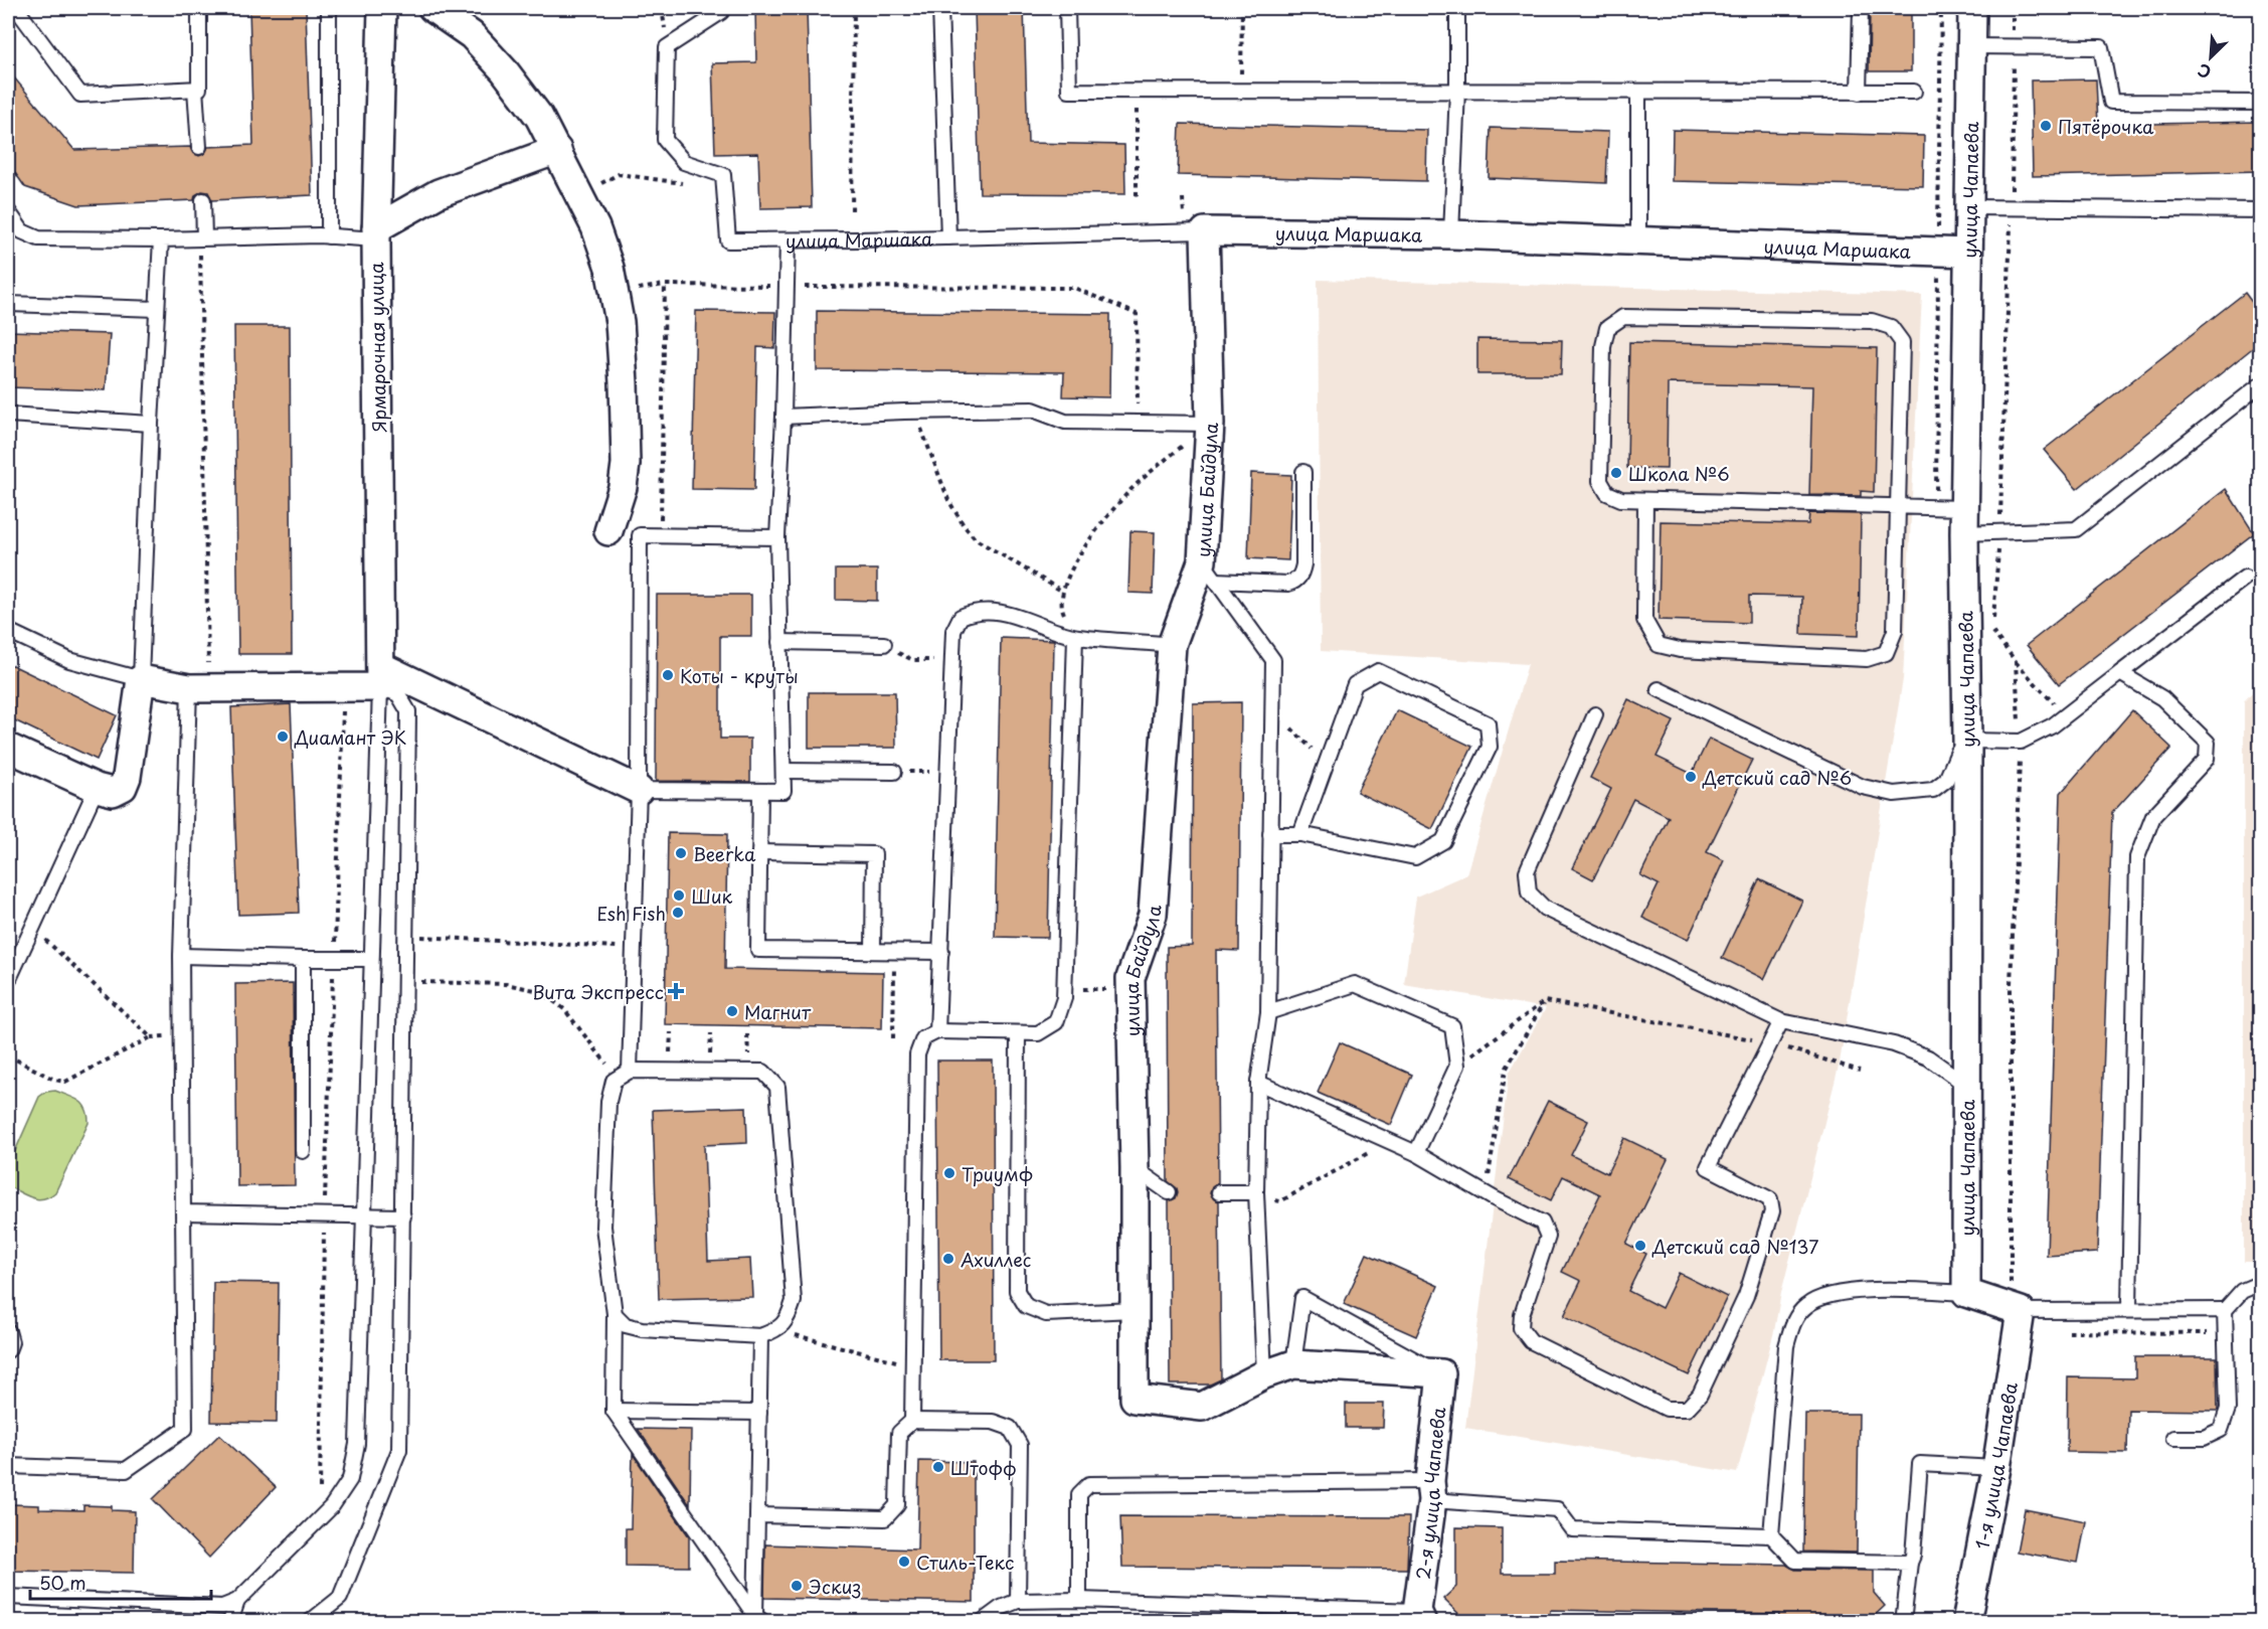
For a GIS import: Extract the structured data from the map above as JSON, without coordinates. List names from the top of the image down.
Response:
{
  "streets": {
    "street": [
      "улица Чапаева",
      "улица Маршака",
      "Ярмарочная улица",
      "улица Байдула",
      "1-я улица Чапаева",
      "2-я улица Чапаева"
    ]
  },
  "crossings": [
    ["улица Чапаева", "улица Маршака"],
    ["улица Маршака", "улица Байдула"],
    ["улица Байдула", "2-я улица Чапаева"]
  ],
  "places": {
    "other": [
      "Пятёрочка",
      "Школа №6",
      "Коты - круты",
      "Диамант ЭК",
      "Детский сад №6",
      "Beerka",
      "Шик",
      "Esh Fish",
      "Магнит",
      "Триумф",
      "Детский сад №137",
      "Ахиллес",
      "Штофф",
      "Стиль-Текс",
      "Эскиз"
    ],
    "health": ["Вита Экспресс"]
  },
  "scale_bar": "50 m",
  "north": "bottom left"
}
